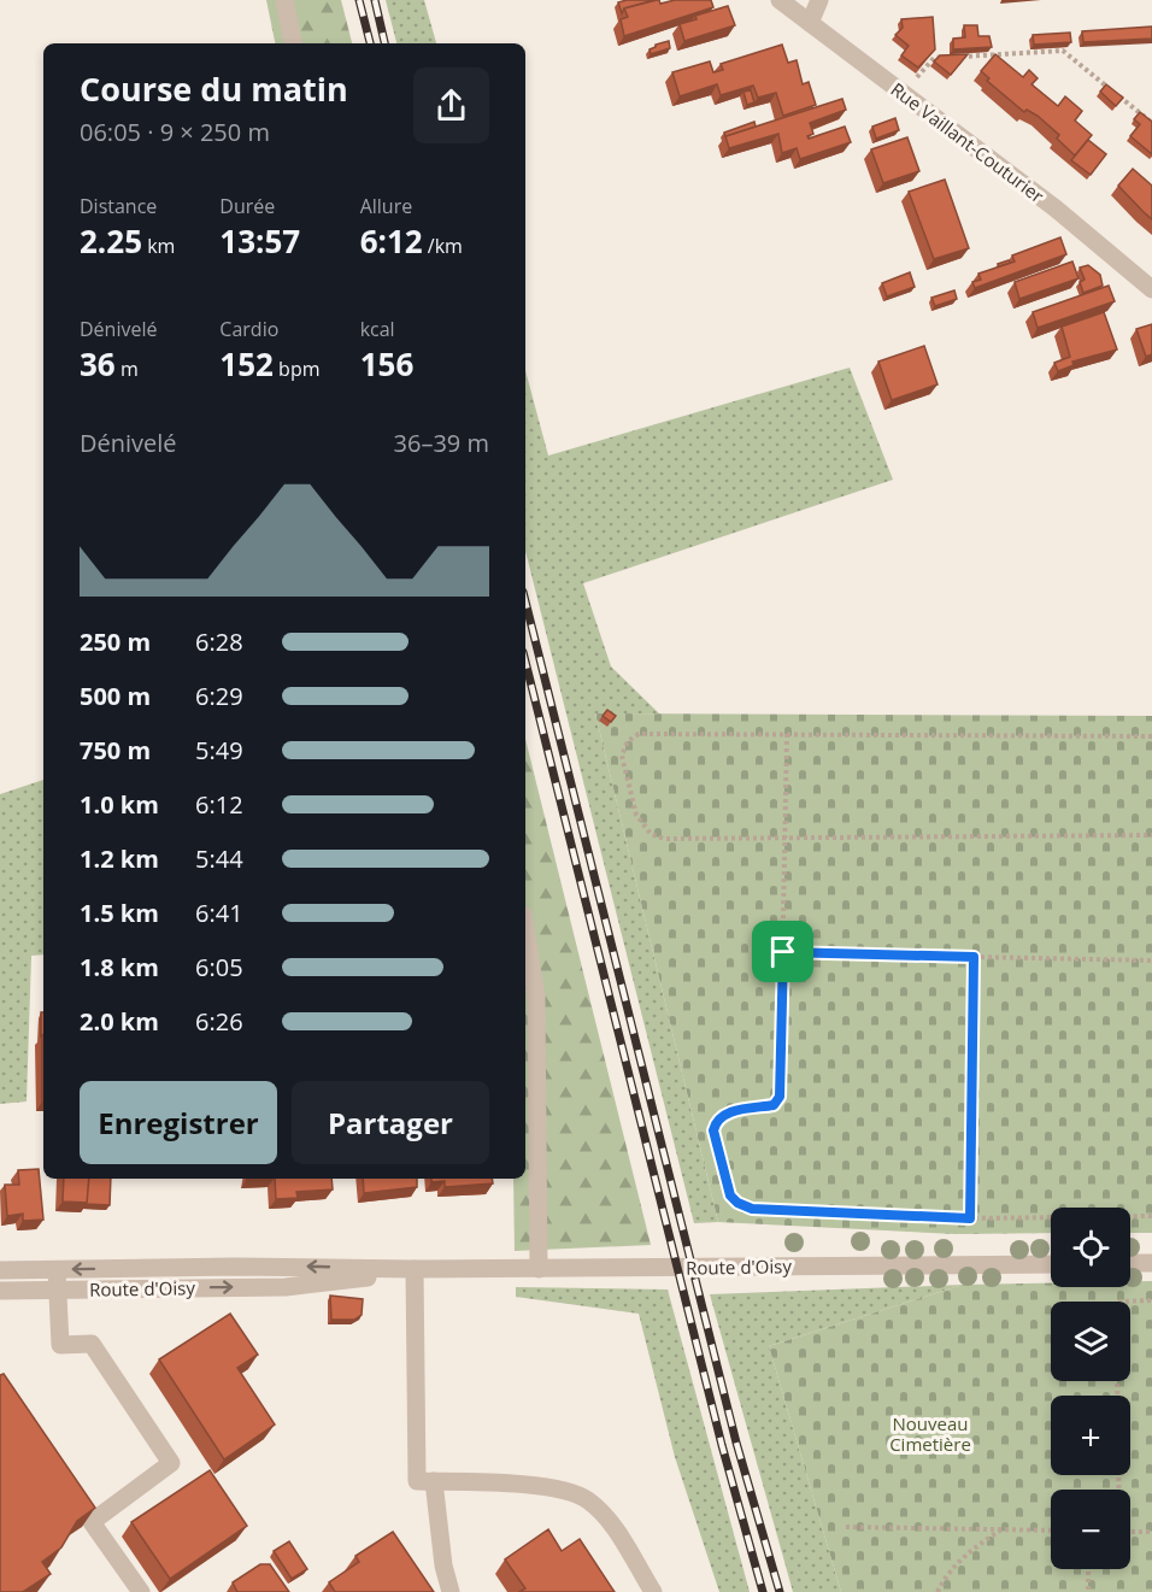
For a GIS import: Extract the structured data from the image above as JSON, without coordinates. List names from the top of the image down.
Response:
{
  "streets": {
    "street": ["Rue Vaillant-Couturier", "Route d'Oisy"]
  },
  "parks": ["Nouveau Cimetière"],
  "page": {
    "heading": ["Course du matin", "06:05 · 9 × 250 m"],
    "stats": [
      ["Distance", "2.25 km"],
      ["Durée", "13:57"],
      ["Allure", "6:12 /km"],
      ["Dénivelé", "36 m"],
      ["Cardio", "152 bpm"],
      ["kcal", "156"]
    ],
    "chart": ["Dénivelé", "36–39 m"],
    "list": [
      {
        "name": "250 m",
        "note": "6:28"
      },
      {
        "name": "500 m",
        "note": "6:29"
      },
      {
        "name": "750 m",
        "note": "5:49"
      },
      {
        "name": "1.0 km",
        "note": "6:12"
      },
      {
        "name": "1.2 km",
        "note": "5:44"
      },
      {
        "name": "1.5 km",
        "note": "6:41"
      },
      {
        "name": "1.8 km",
        "note": "6:05"
      },
      {
        "name": "2.0 km",
        "note": "6:26"
      }
    ],
    "buttons": ["Enregistrer", "Partager"],
    "map_buttons": ["+", "−"]
  }
}
